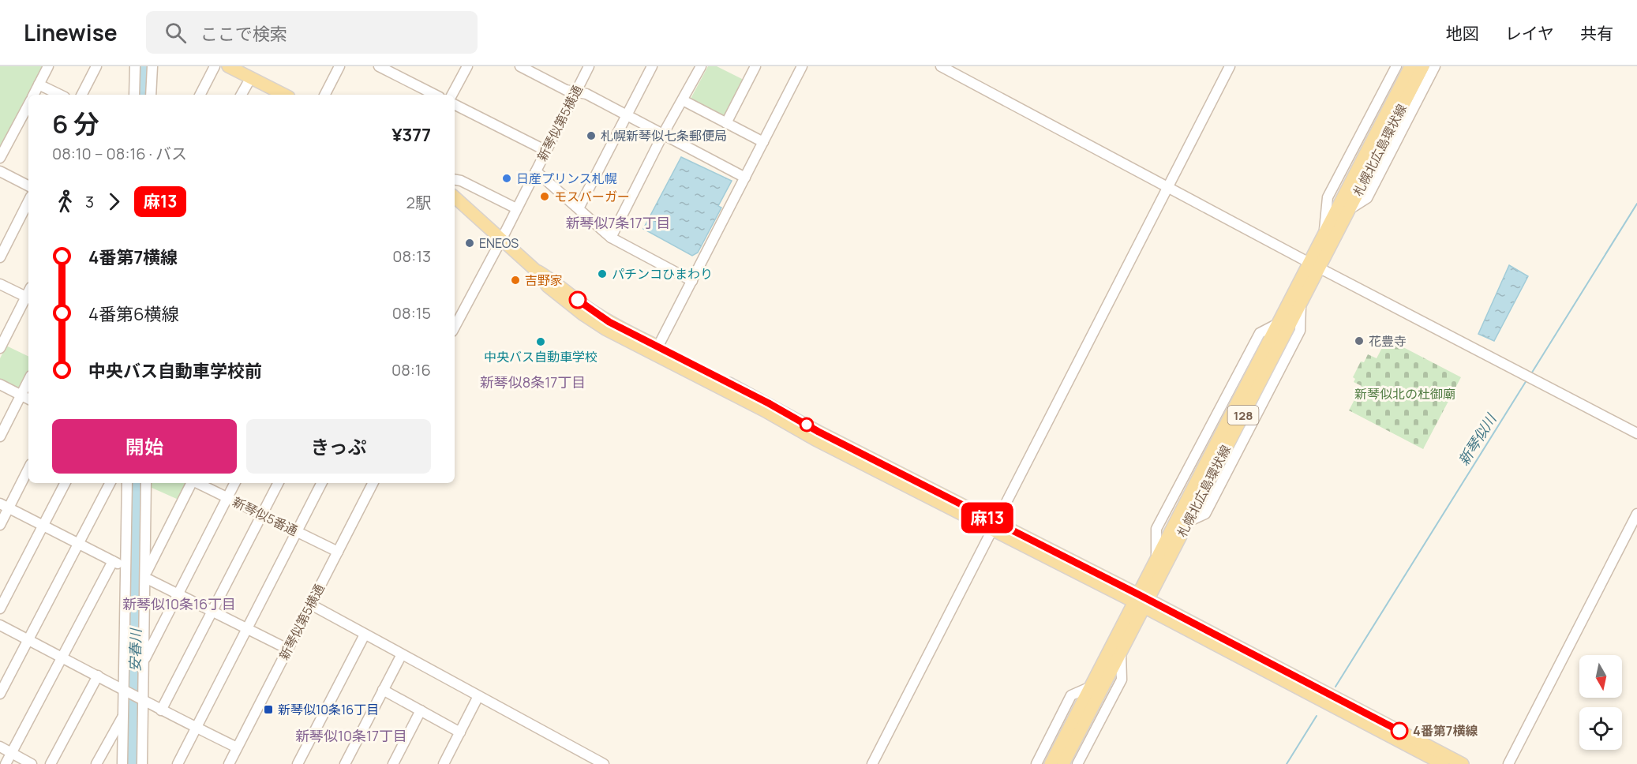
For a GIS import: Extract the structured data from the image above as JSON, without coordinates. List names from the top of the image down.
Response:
{
  "streets": {
    "main road": ["札幌北広島環状線", "128"],
    "street": ["新琴似第5横通", "新琴似5番通"]
  },
  "crossings": [
    ["新琴似第5横通", "新琴似5番通"]
  ],
  "districts": [
    "新琴似7条17丁目",
    "新琴似8条17丁目",
    "新琴似10条16丁目",
    "新琴似10条17丁目"
  ],
  "water": ["新琴似川", "安春川"],
  "parks": ["新琴似北の杜御廟"],
  "places": {
    "other": [
      "札幌新琴似七条郵便局",
      "日産プリンス札幌",
      "モスバーガー",
      "ENEOS",
      "パチンコひまわり",
      "吉野家",
      "花豊寺",
      "中央バス自動車学校",
      "4番第7横線"
    ],
    "transit": ["新琴似10条16丁目"]
  },
  "lines": ["bus line 麻13"],
  "north": "bottom",
  "page": {
    "header": "Linewise",
    "search": "ここで検索",
    "nav": ["地図", "レイヤ", "共有"],
    "on_map": "麻13",
    "heading": ["6 分", "08:10 – 08:16 · バス", "¥377"],
    "legs": ["3", "麻13", "2駅"],
    "list": [
      {
        "name": "4番第7横線",
        "value": "08:13"
      },
      {
        "name": "4番第6横線",
        "value": "08:15"
      },
      {
        "name": "中央バス自動車学校前",
        "value": "08:16"
      }
    ],
    "buttons": ["開始", "きっぷ"]
  }
}
